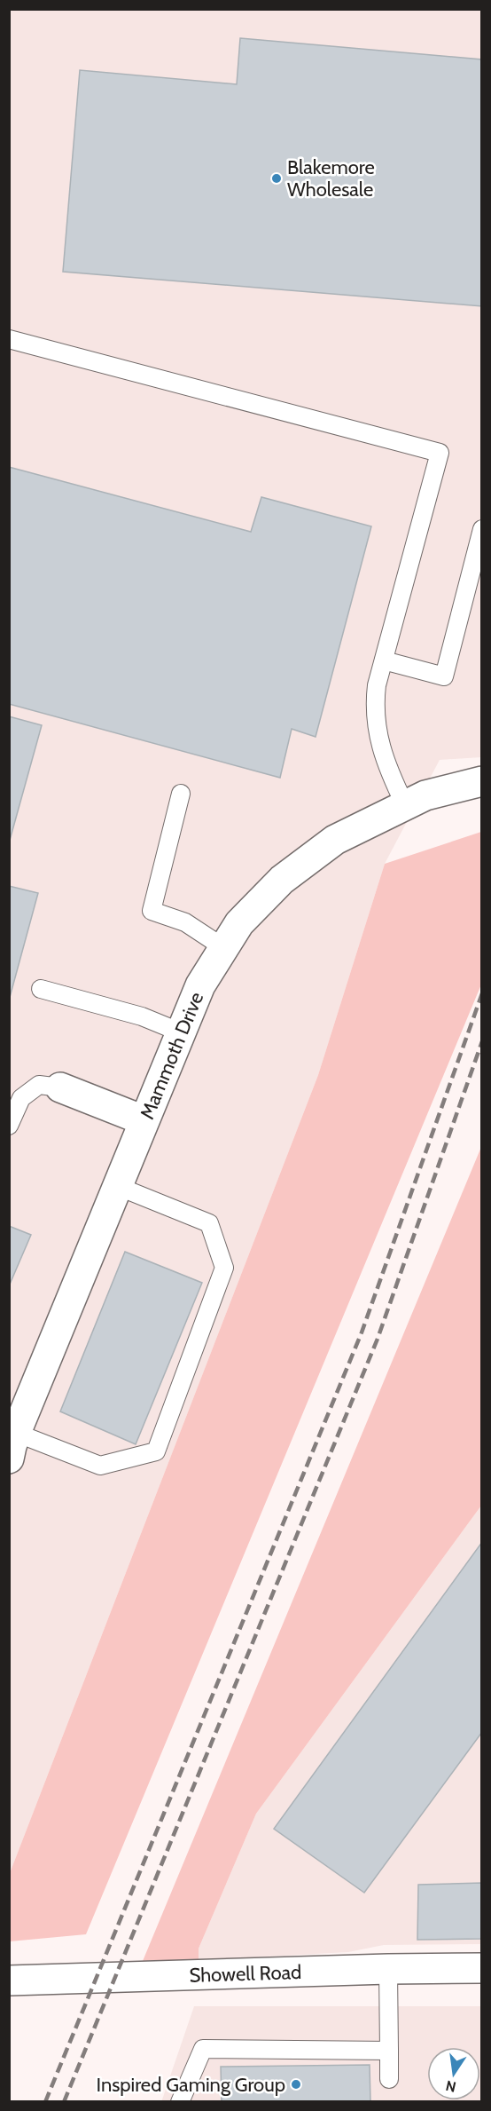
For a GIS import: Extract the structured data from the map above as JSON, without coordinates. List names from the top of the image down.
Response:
{
  "streets": {
    "street": ["Mammoth Drive", "Showell Road"]
  },
  "places": ["Blakemore Wholesale", "Inspired Gaming Group"],
  "north": "bottom"
}
